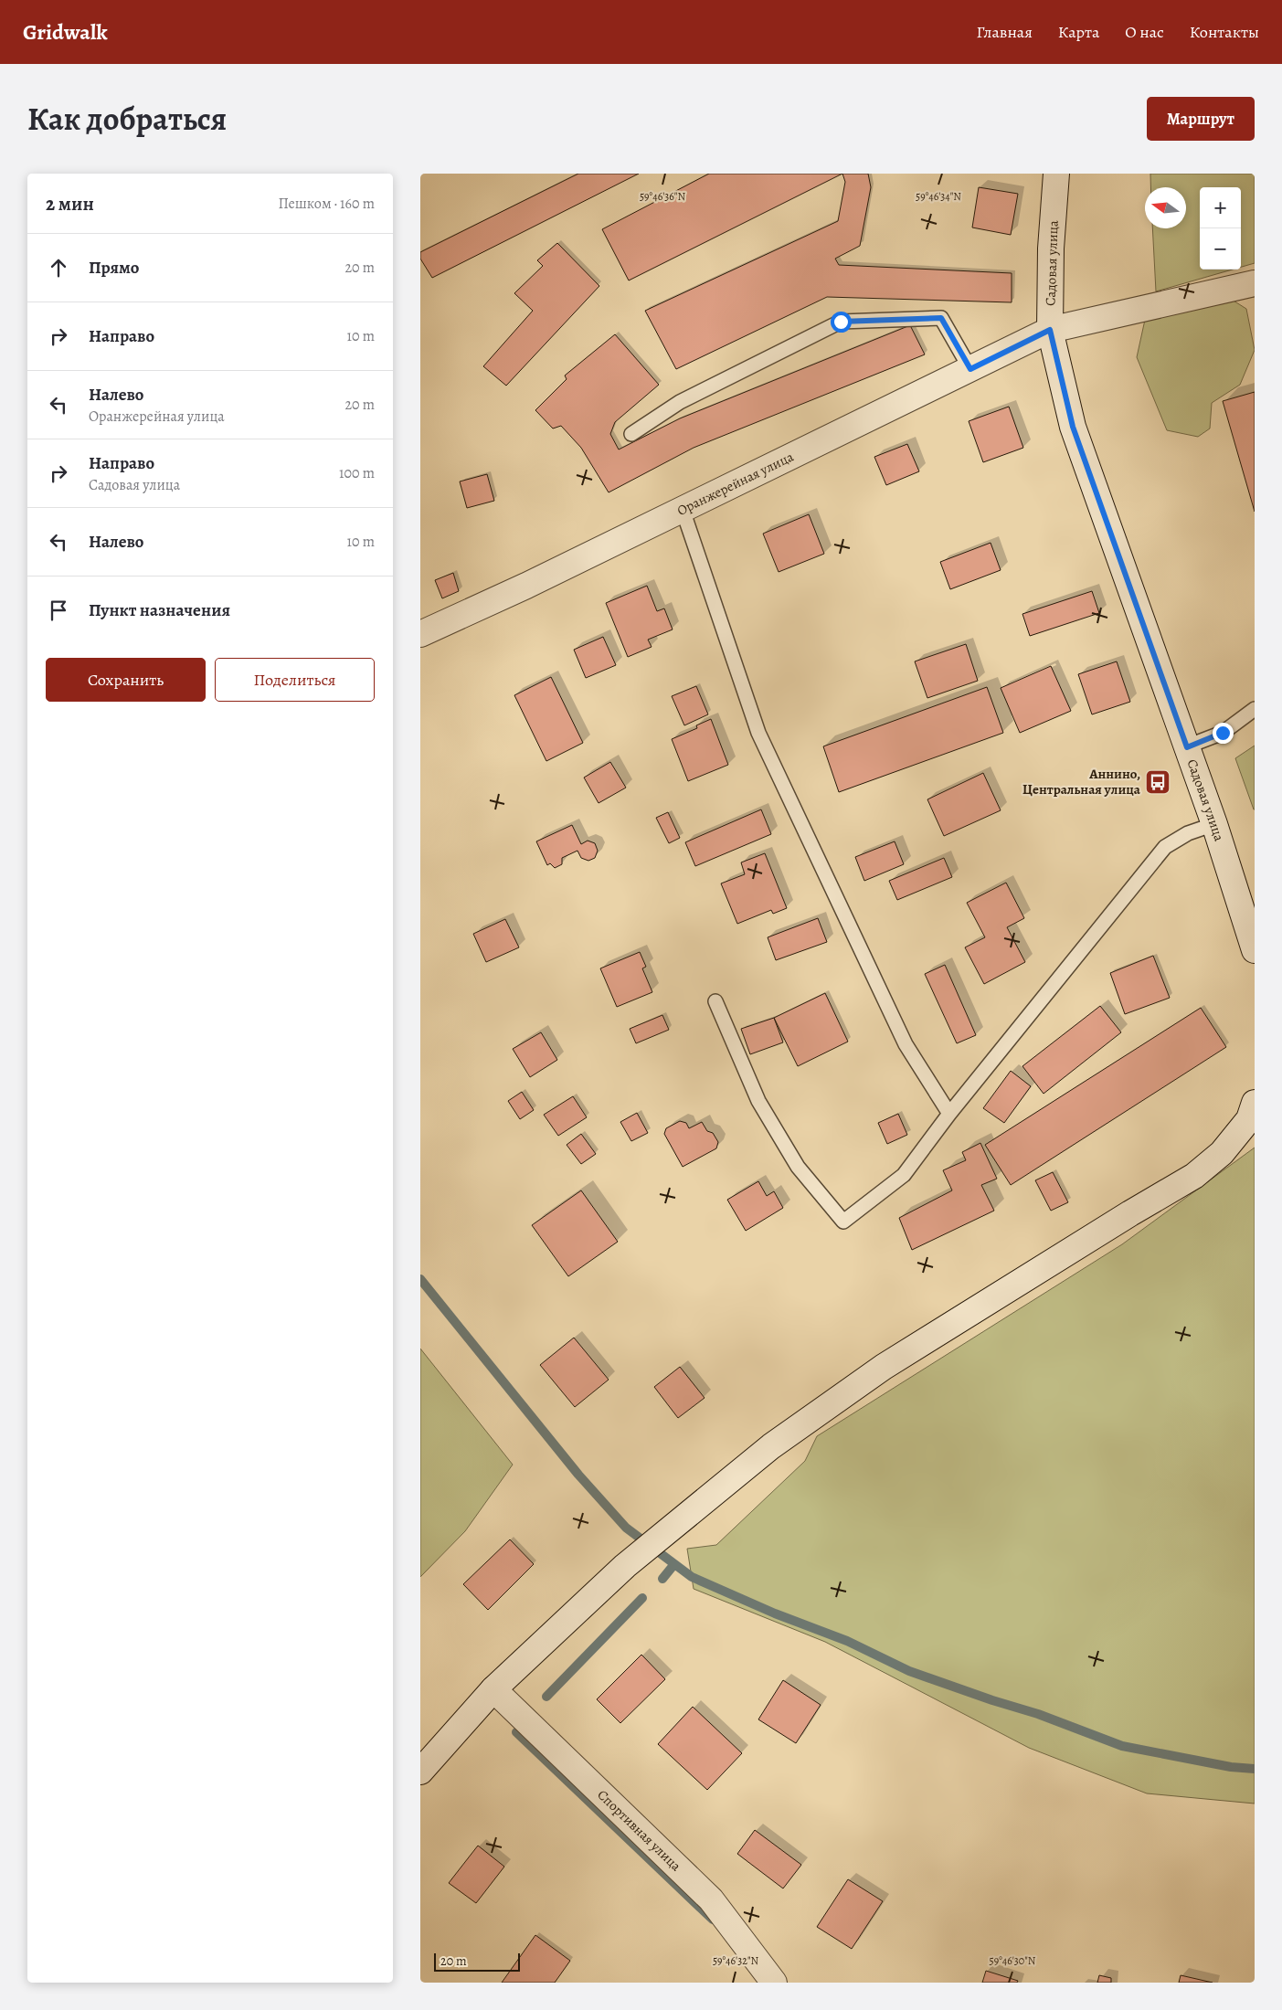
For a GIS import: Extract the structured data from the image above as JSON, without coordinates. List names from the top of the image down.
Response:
{
  "streets": {
    "main road": ["Садовая улица", "Оранжерейная улица", "Спортивная улица"]
  },
  "crossings": [
    ["Садовая улица", "Оранжерейная улица"]
  ],
  "places": {
    "bus stop": ["Аннино, Центральная улица"]
  },
  "scale_bar": "20 m",
  "north": "left",
  "page": {
    "header": "Gridwalk",
    "nav": [
      "Главная",
      "Карта",
      "О нас",
      "Контакты"
    ],
    "title": "Как добраться",
    "buttons": [
      "Маршрут",
      ["Сохранить", "Поделиться"]
    ],
    "heading": ["2 мин", "Пешком · 160 m"],
    "map_buttons": ["+", "−"],
    "list": [
      ["Прямо", "20 m"],
      ["Направо", "10 m"],
      ["Налево", "Оранжерейная улица", "20 m"],
      ["Направо", "Садовая улица", "100 m"],
      ["Налево", "10 m"],
      "Пункт назначения"
    ],
    "scale": "20 m"
  },
  "coordinates": [
    "59°46'36\"N",
    "59°46'34\"N",
    "59°46'32\"N",
    "59°46'30\"N"
  ]
}
